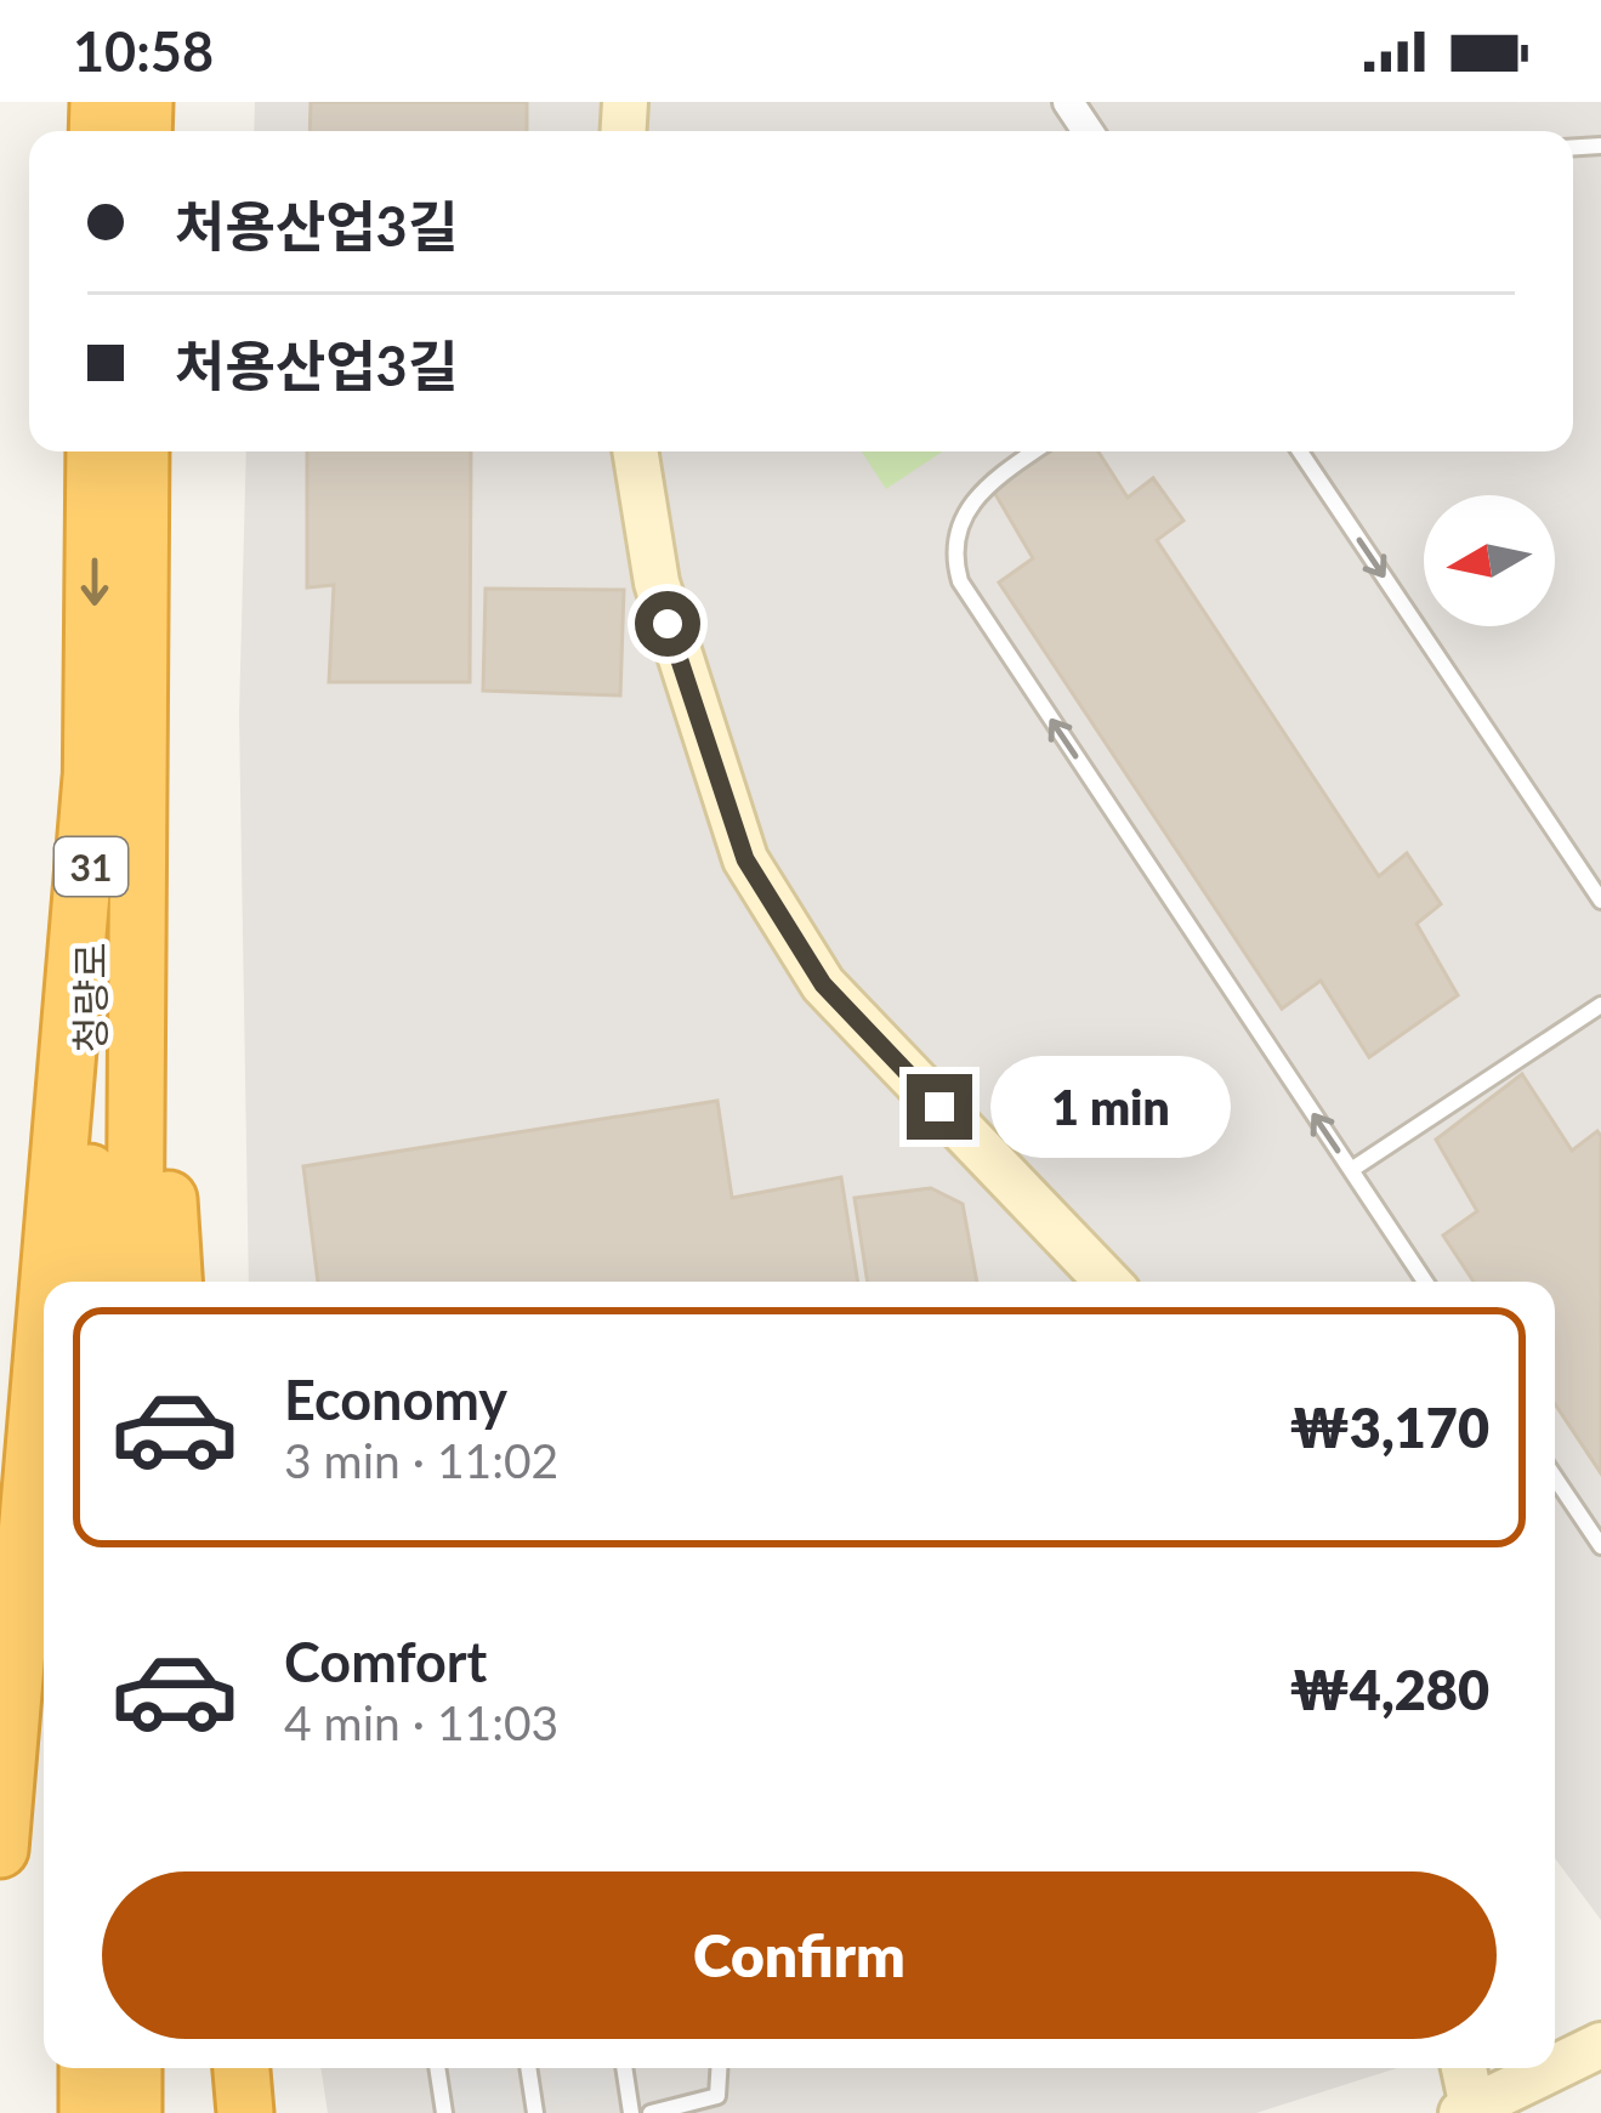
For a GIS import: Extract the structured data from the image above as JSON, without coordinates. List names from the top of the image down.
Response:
{
  "streets": {
    "highway": ["31", "청량로"]
  },
  "north": "left",
  "page": {
    "status": "10:58",
    "banner": ["처용산업3길", "처용산업3길"],
    "bubble": "1 min",
    "list": [
      {
        "name": "Economy",
        "note": "3 min · 11:02",
        "value": "₩3,170"
      },
      {
        "name": "Comfort",
        "note": "4 min · 11:03",
        "value": "₩4,280"
      }
    ],
    "buttons": "Confirm"
  }
}
